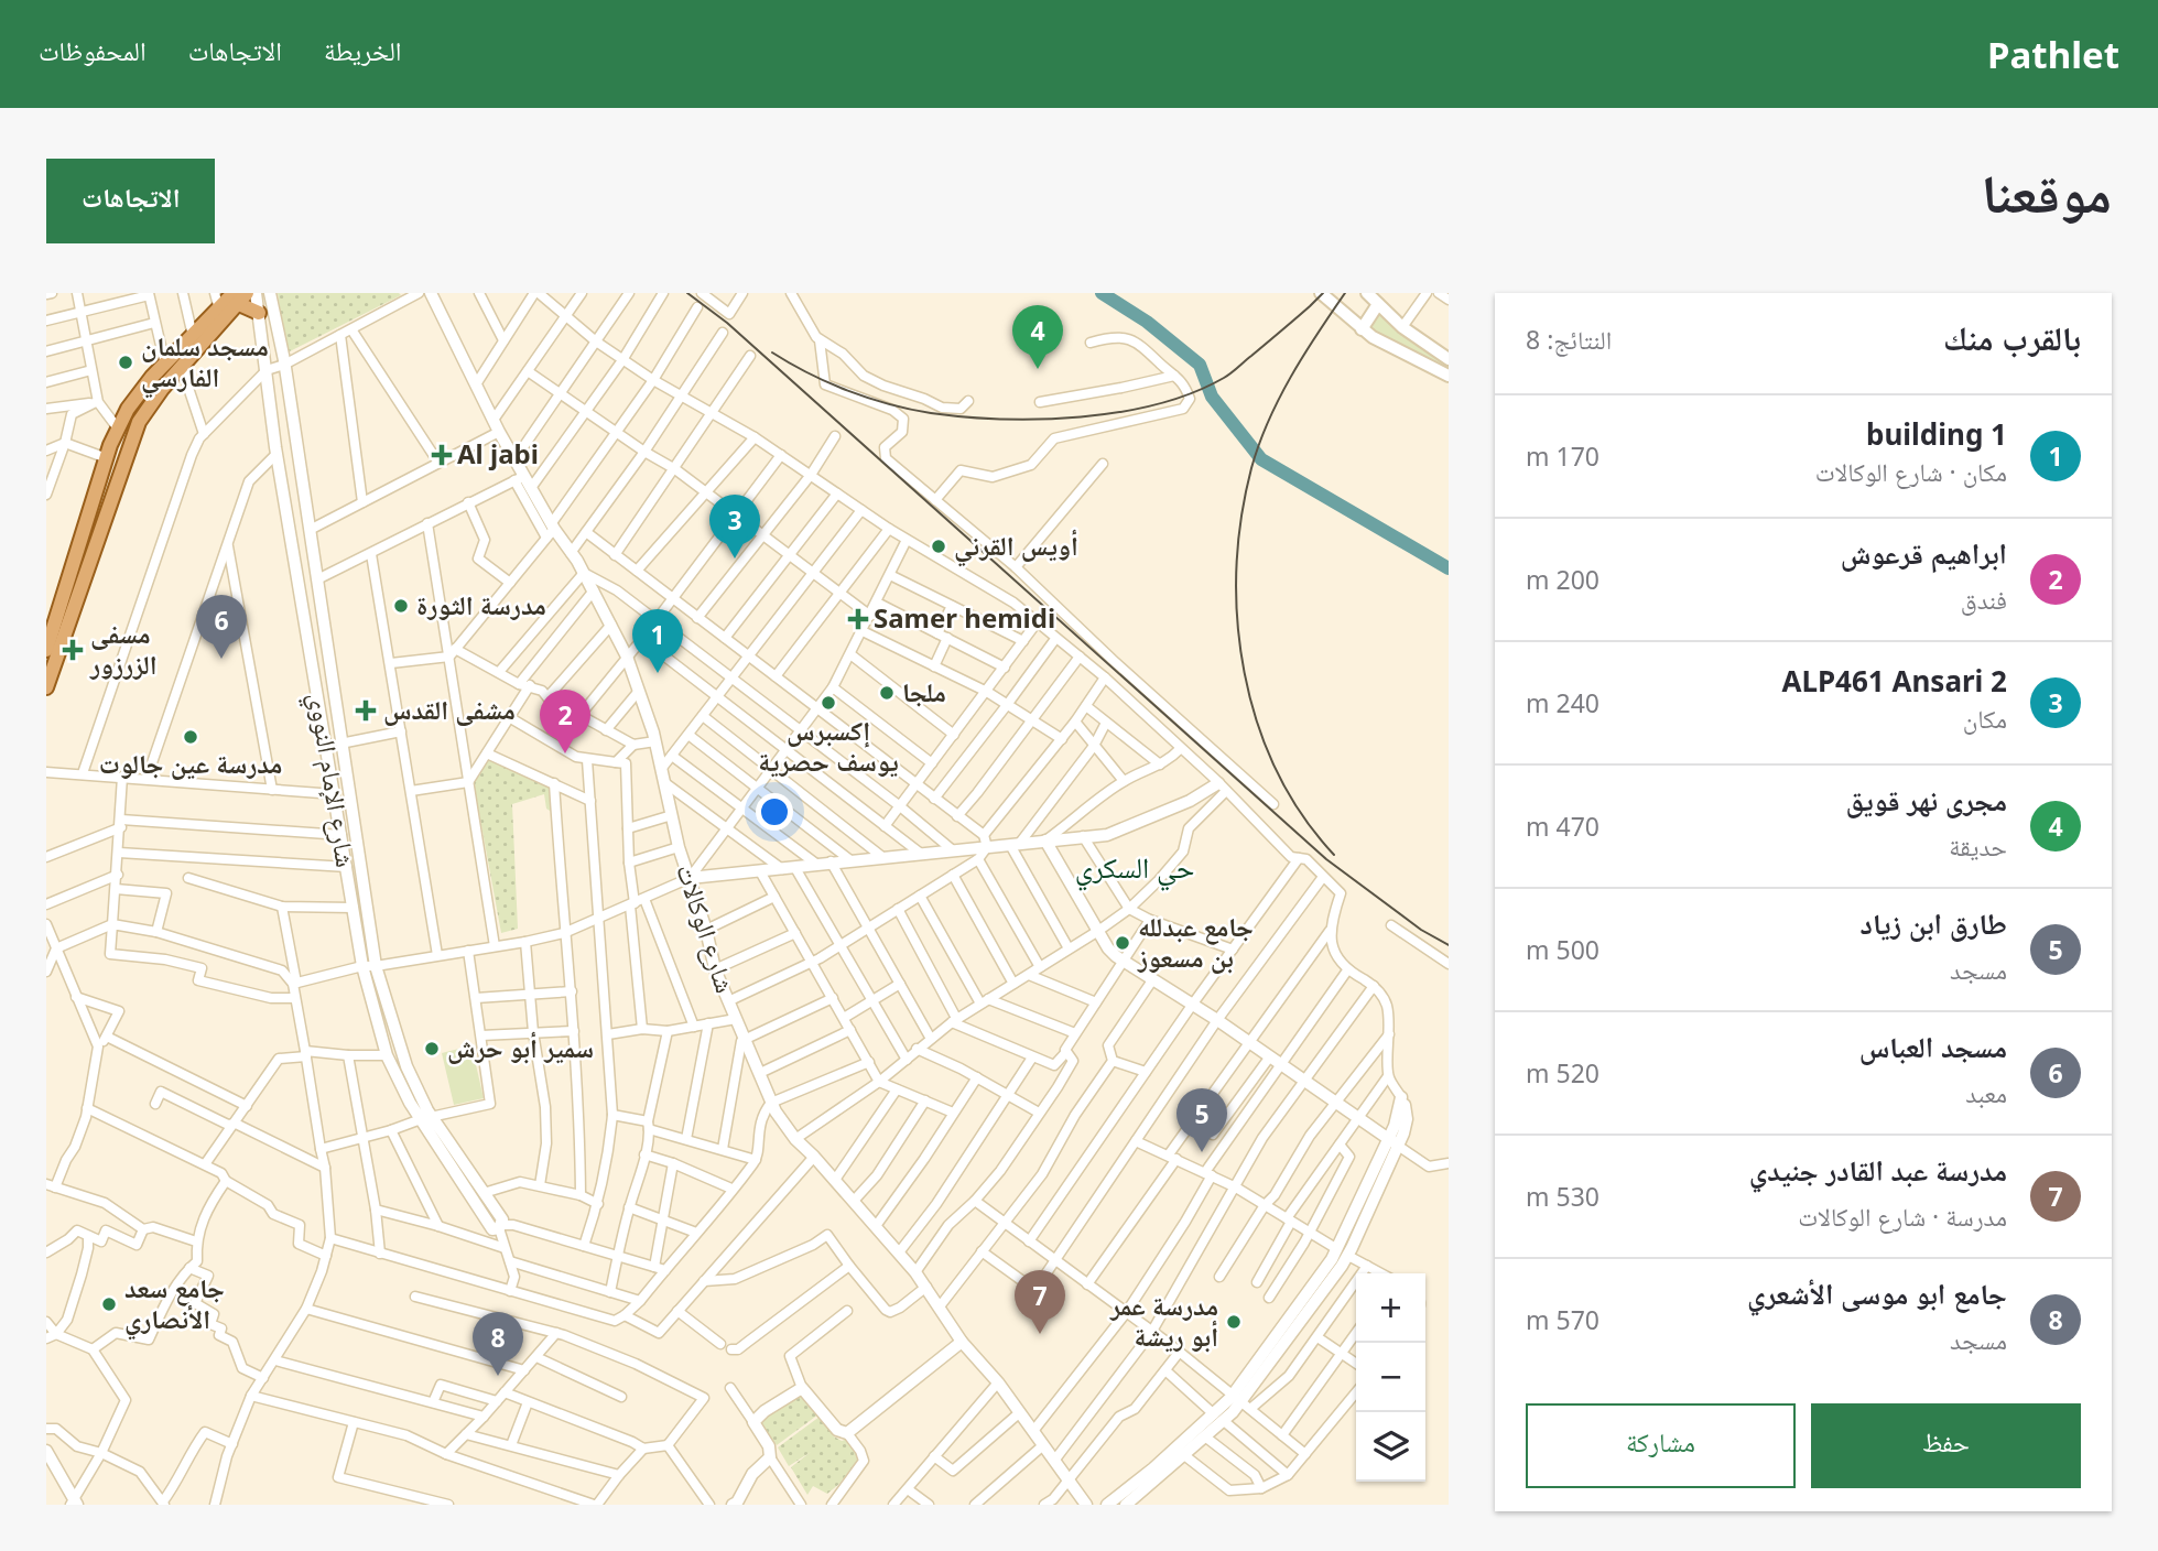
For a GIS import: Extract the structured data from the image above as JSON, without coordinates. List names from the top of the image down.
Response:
{
  "streets": {
    "street": ["شارع الإمام النووي", "شارع الوكالات"]
  },
  "districts": ["حي السكري"],
  "places": {
    "other": [
      "مسجد سلمان الفارسي",
      "أويس القرني",
      "مدرسة الثورة",
      "ملجا",
      "إكسبرس يوسف حصرية",
      "مدرسة عين جالوت",
      "جامع عبدلله بن مسعوز",
      "سمير أبو حرش",
      "جامع سعد الأنصاري",
      "مدرسة عمر أبو ريشة"
    ],
    "health": [
      "Al jabi",
      "Samer hemidi",
      "مسفى الزرزور",
      "مشفى القدس"
    ]
  },
  "page": {
    "header": "Pathlet",
    "nav": ["الخريطة", "الاتجاهات", "المحفوظات"],
    "title": "موقعنا",
    "buttons": [
      "الاتجاهات",
      ["حفظ", "مشاركة"]
    ],
    "heading": ["بالقرب منك", "النتائج: 8"],
    "pins": [
      "4",
      "3",
      "6",
      "1",
      "2",
      "5",
      "7",
      "8"
    ],
    "list": [
      {
        "mark": "1",
        "name": "building 1",
        "note": "مكان · شارع الوكالات",
        "value": "170 m"
      },
      {
        "mark": "2",
        "name": "ابراهيم قرعوش",
        "note": "فندق",
        "value": "200 m"
      },
      {
        "mark": "3",
        "name": "ALP461 Ansari 2",
        "note": "مكان",
        "value": "240 m"
      },
      {
        "mark": "4",
        "name": "مجرى نهر قويق",
        "note": "حديقة",
        "value": "470 m"
      },
      {
        "mark": "5",
        "name": "طارق ابن زياد",
        "note": "مسجد",
        "value": "500 m"
      },
      {
        "mark": "6",
        "name": "مسجد العباس",
        "note": "معبد",
        "value": "520 m"
      },
      {
        "mark": "7",
        "name": "مدرسة عبد القادر جنيدي",
        "note": "مدرسة · شارع الوكالات",
        "value": "530 m"
      },
      {
        "mark": "8",
        "name": "جامع ابو موسى الأشعري",
        "note": "مسجد",
        "value": "570 m"
      }
    ],
    "map_buttons": ["+", "−"]
  }
}
